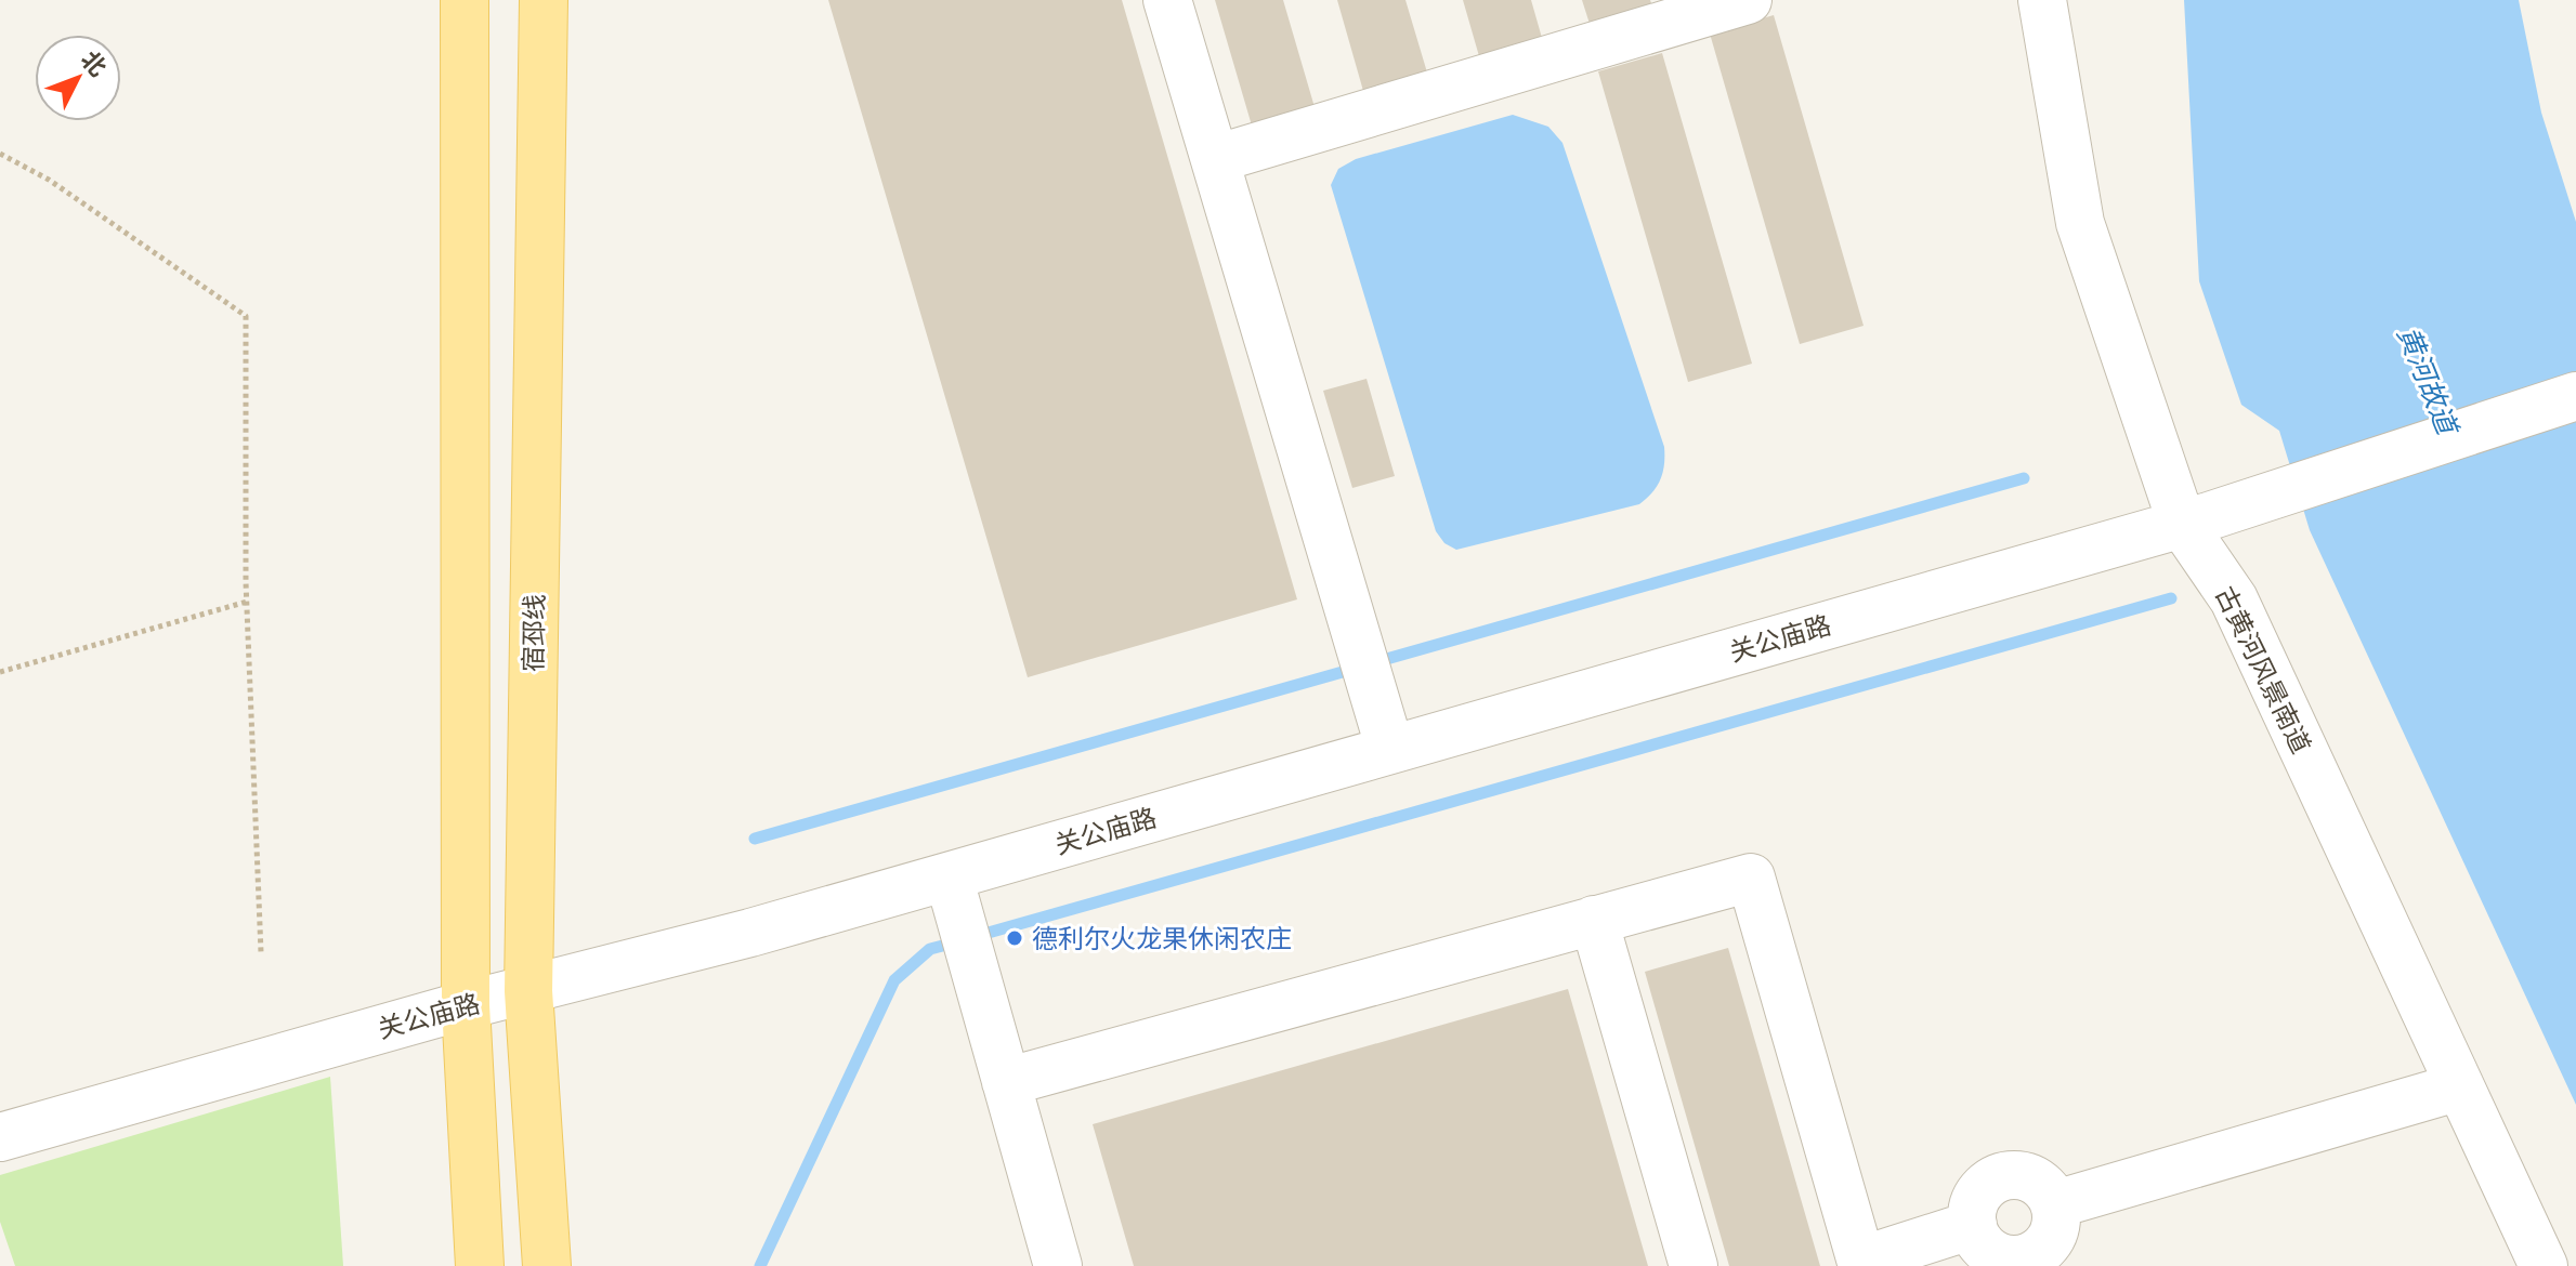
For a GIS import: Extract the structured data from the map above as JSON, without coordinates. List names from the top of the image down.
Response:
{
  "streets": {
    "main road": ["宿邳线"],
    "street": ["关公庙路", "古黄河风景南道"]
  },
  "crossings": [
    ["宿邳线", "关公庙路"],
    ["关公庙路", "古黄河风景南道"]
  ],
  "water": ["黄河故道"],
  "places": ["德利尔火龙果休闲农庄"],
  "north": "top right"
}
